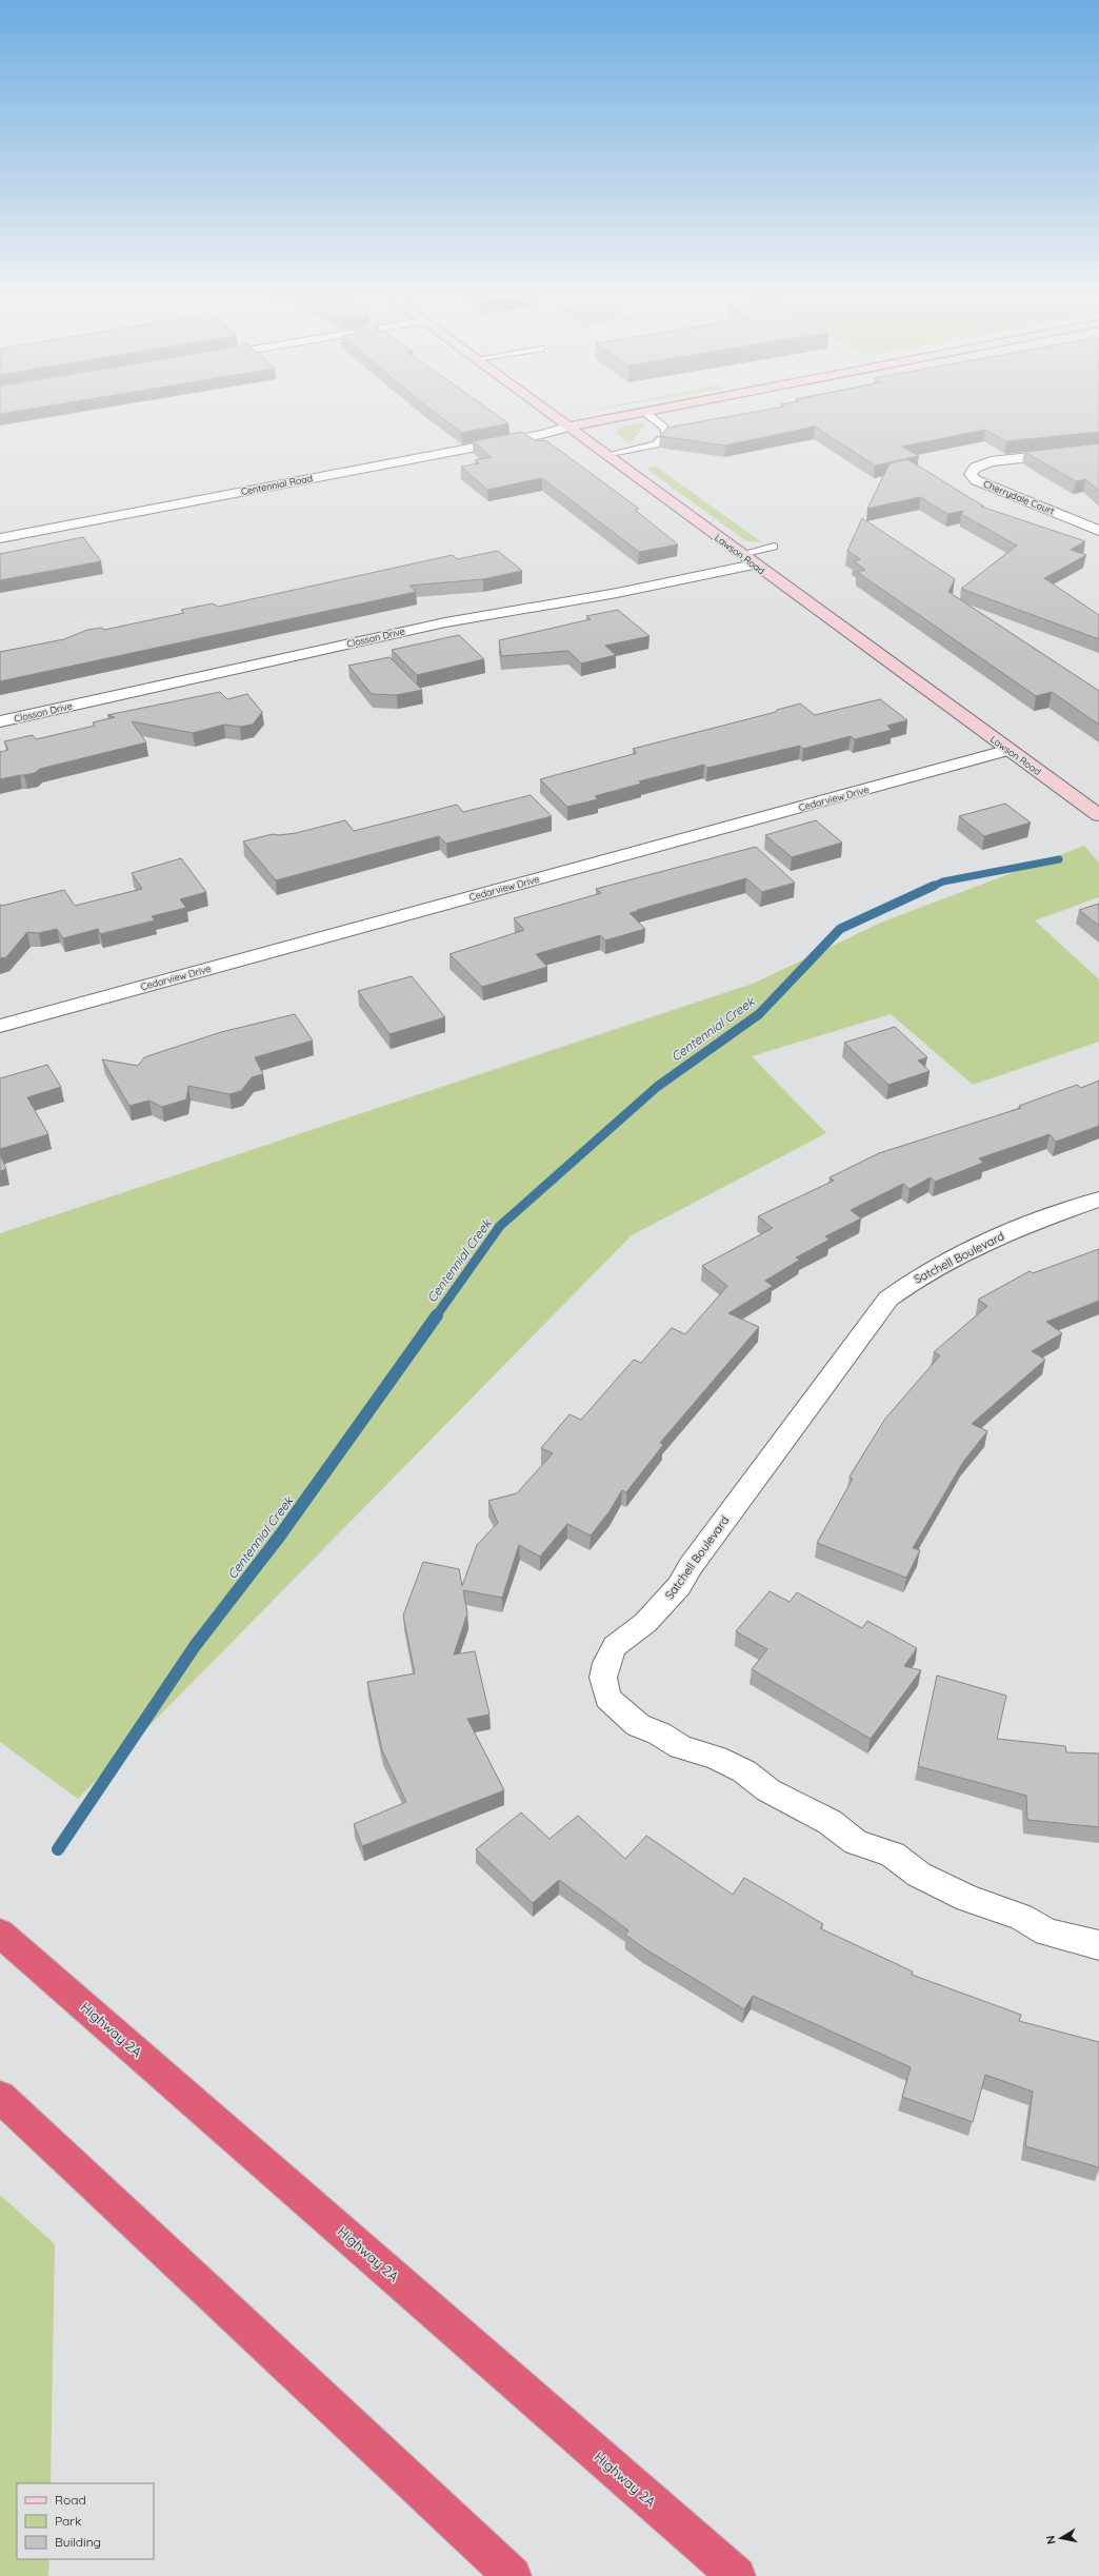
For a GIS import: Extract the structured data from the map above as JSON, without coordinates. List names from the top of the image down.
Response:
{
  "streets": {
    "highway": ["Highway 2A"],
    "street": [
      "Centennial Road",
      "Cherrydale Court",
      "Lawson Road",
      "Closson Drive",
      "Cedarview Drive",
      "Satchell Boulevard"
    ]
  },
  "crossings": [
    ["Centennial Road", "Lawson Road"],
    ["Lawson Road", "Closson Drive"],
    ["Lawson Road", "Cedarview Drive"]
  ],
  "water": ["Centennial Creek"],
  "legend": ["Road", "Park", "Building"],
  "north": "left"
}
